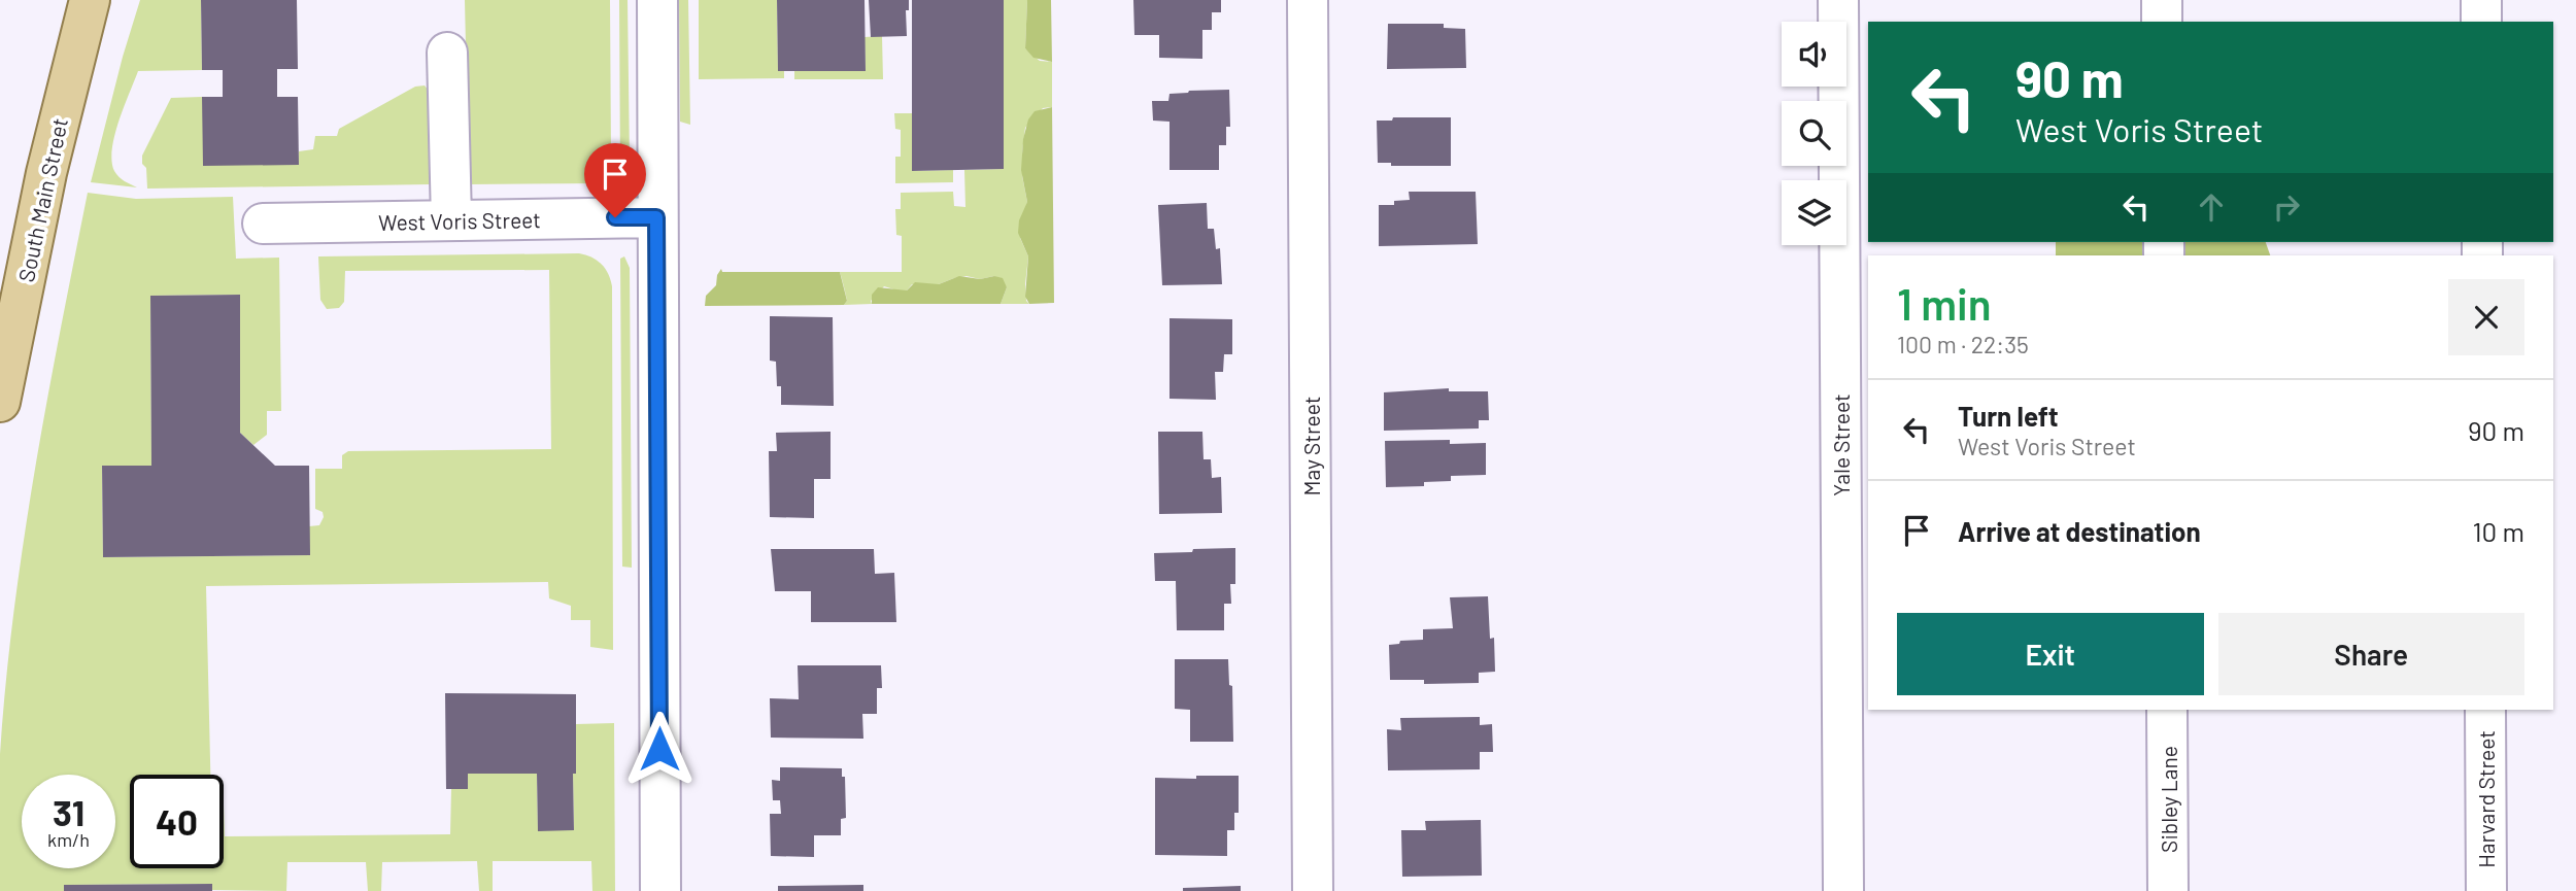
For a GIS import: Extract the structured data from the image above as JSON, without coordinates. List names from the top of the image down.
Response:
{
  "streets": {
    "main road": ["South Main Street"],
    "street": [
      "West Voris Street",
      "Yale Street",
      "May Street",
      "Sibley Lane",
      "Harvard Street"
    ]
  },
  "page": {
    "turn": ["90 m", "West Voris Street"],
    "heading": ["1 min", "100 m · 22:35"],
    "list": [
      {
        "name": "Turn left",
        "note": "West Voris Street",
        "value": "90 m"
      },
      {
        "name": "Arrive at destination",
        "value": "10 m"
      }
    ],
    "buttons": ["Exit", "Share"],
    "speed": "31 km/h",
    "limit": "40"
  }
}
